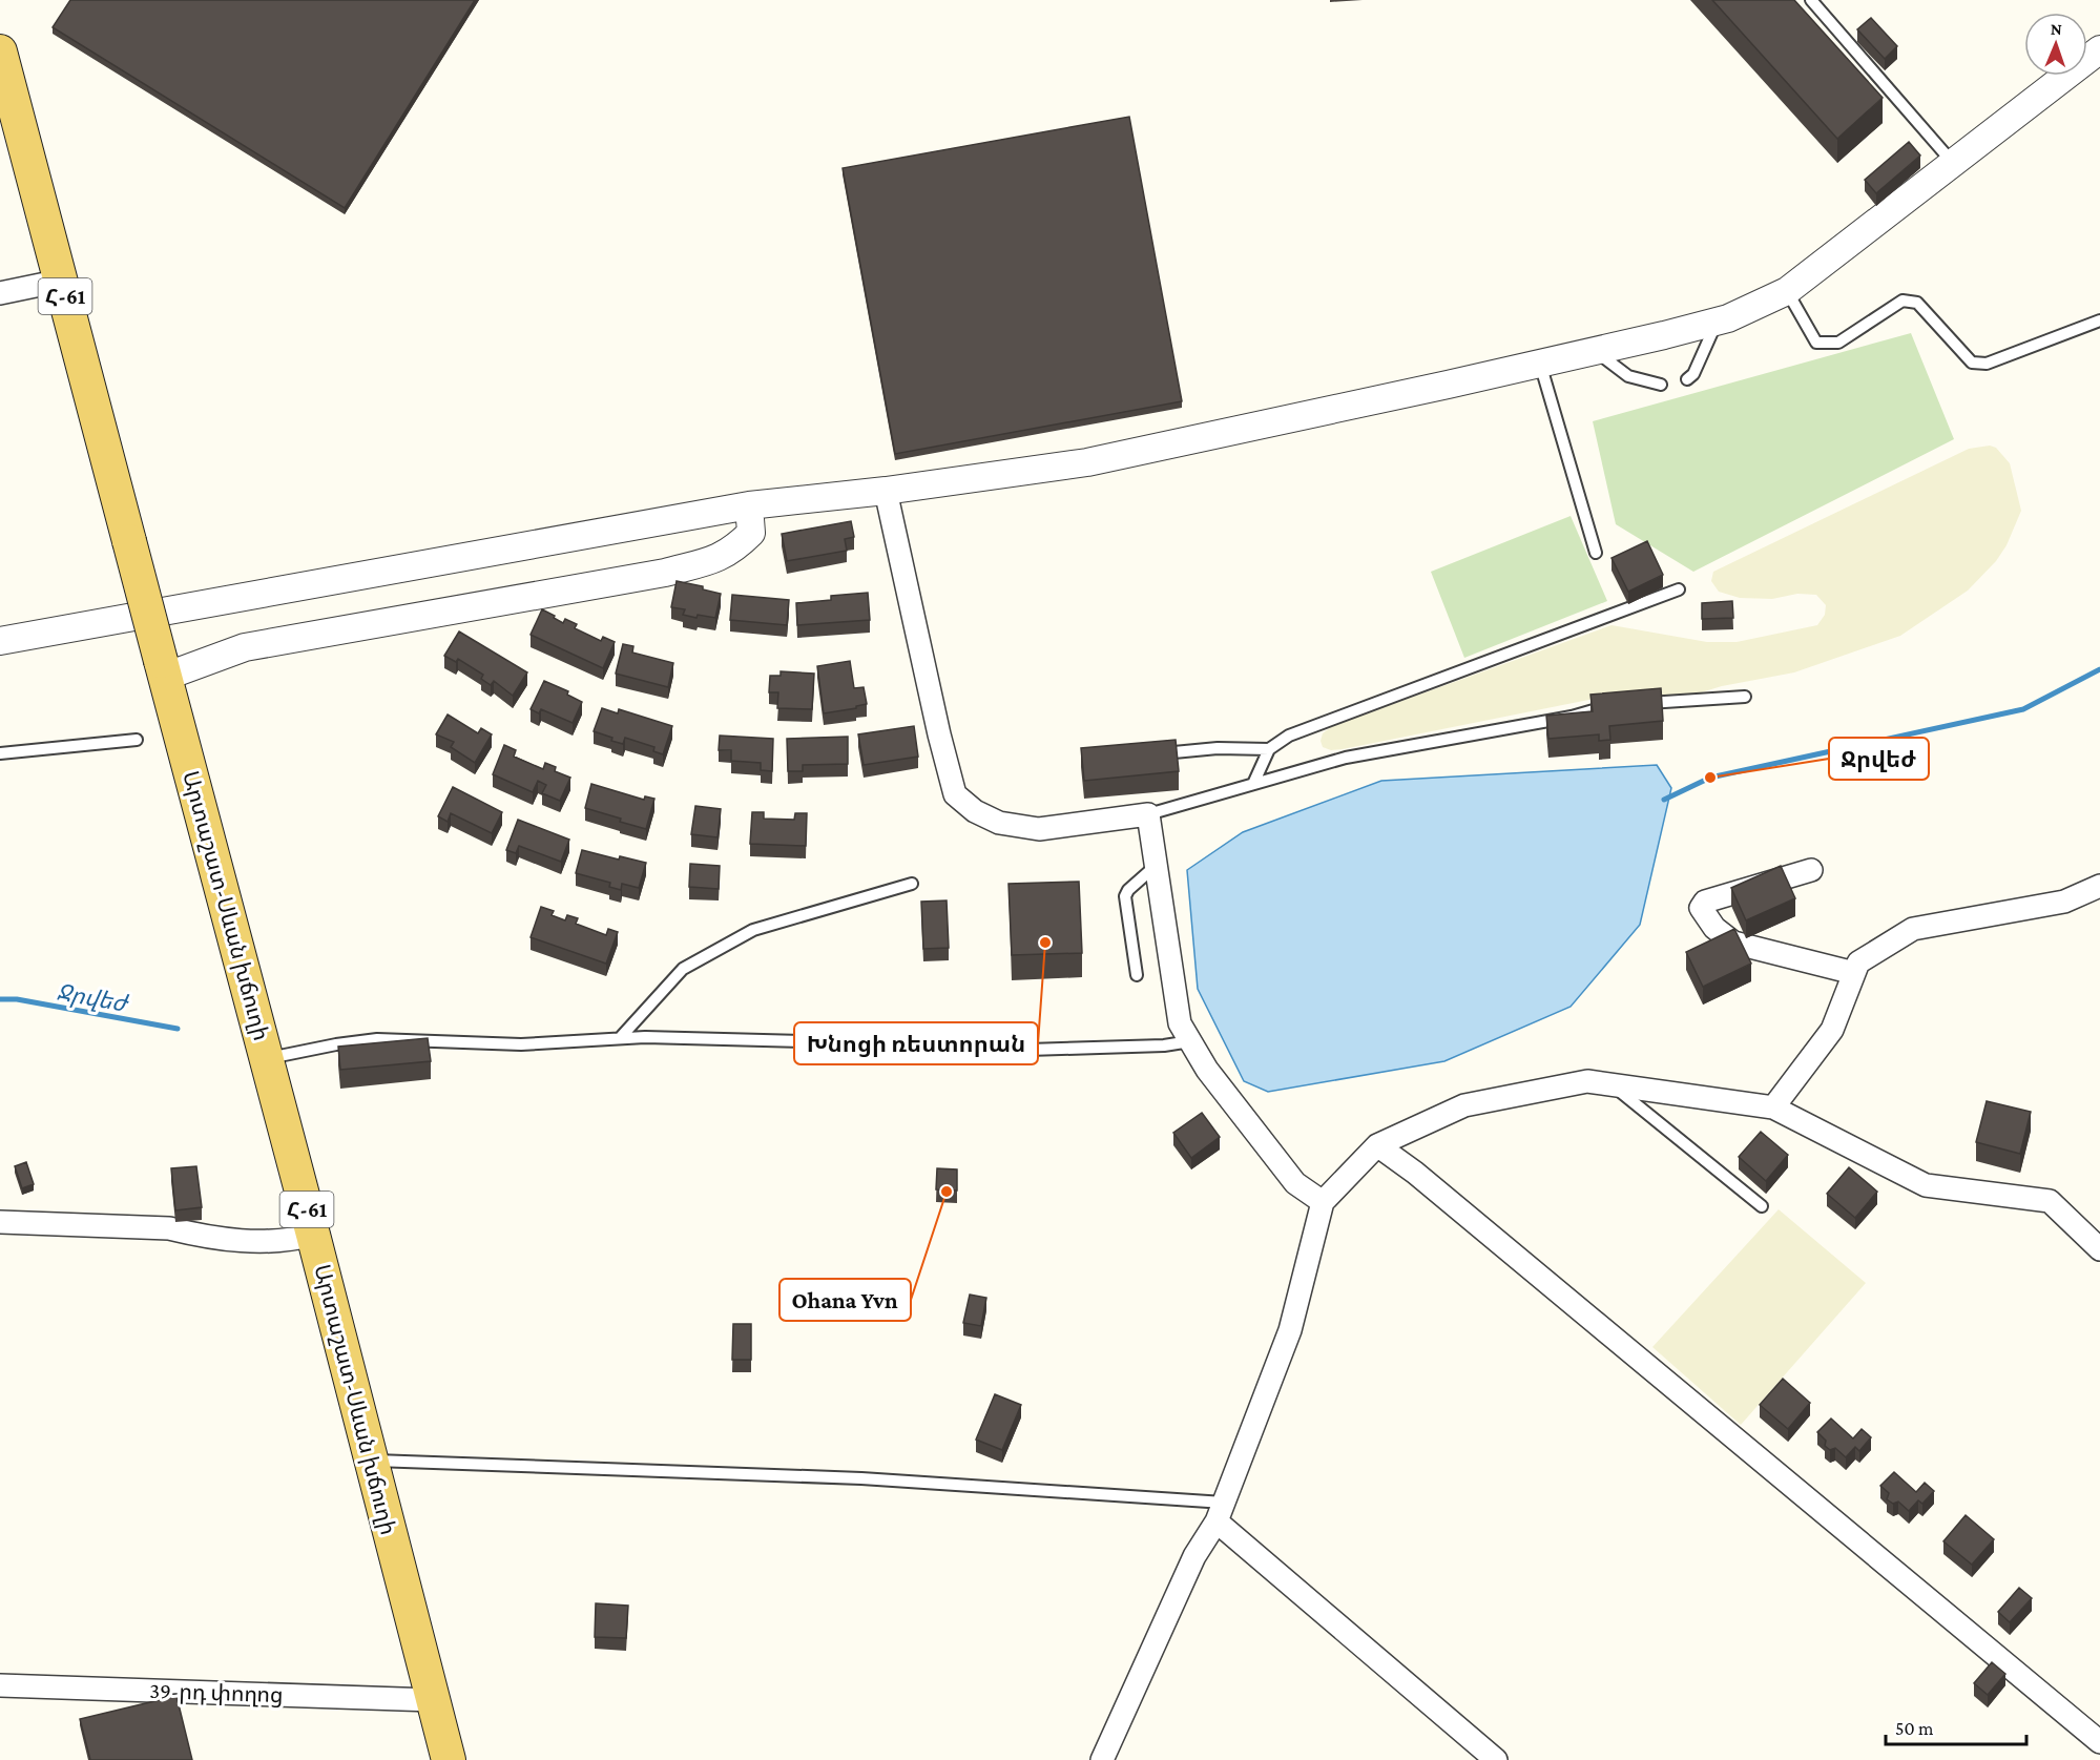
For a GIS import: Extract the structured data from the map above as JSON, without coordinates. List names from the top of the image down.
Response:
{
  "streets": {
    "main road": ["Հ-61", "Արտաշատ-Սևան խճուղի"],
    "street": ["39-րդ փողոց"]
  },
  "crossings": [
    ["Արտաշատ-Սևան խճուղի", "39-րդ փողոց"]
  ],
  "water": ["Ջրվեժ"],
  "places": ["Ջրվեժ", "Խնոցի ռեստորան", "Ohana Yvn"],
  "scale_bar": "50 m",
  "north": "top"
}
